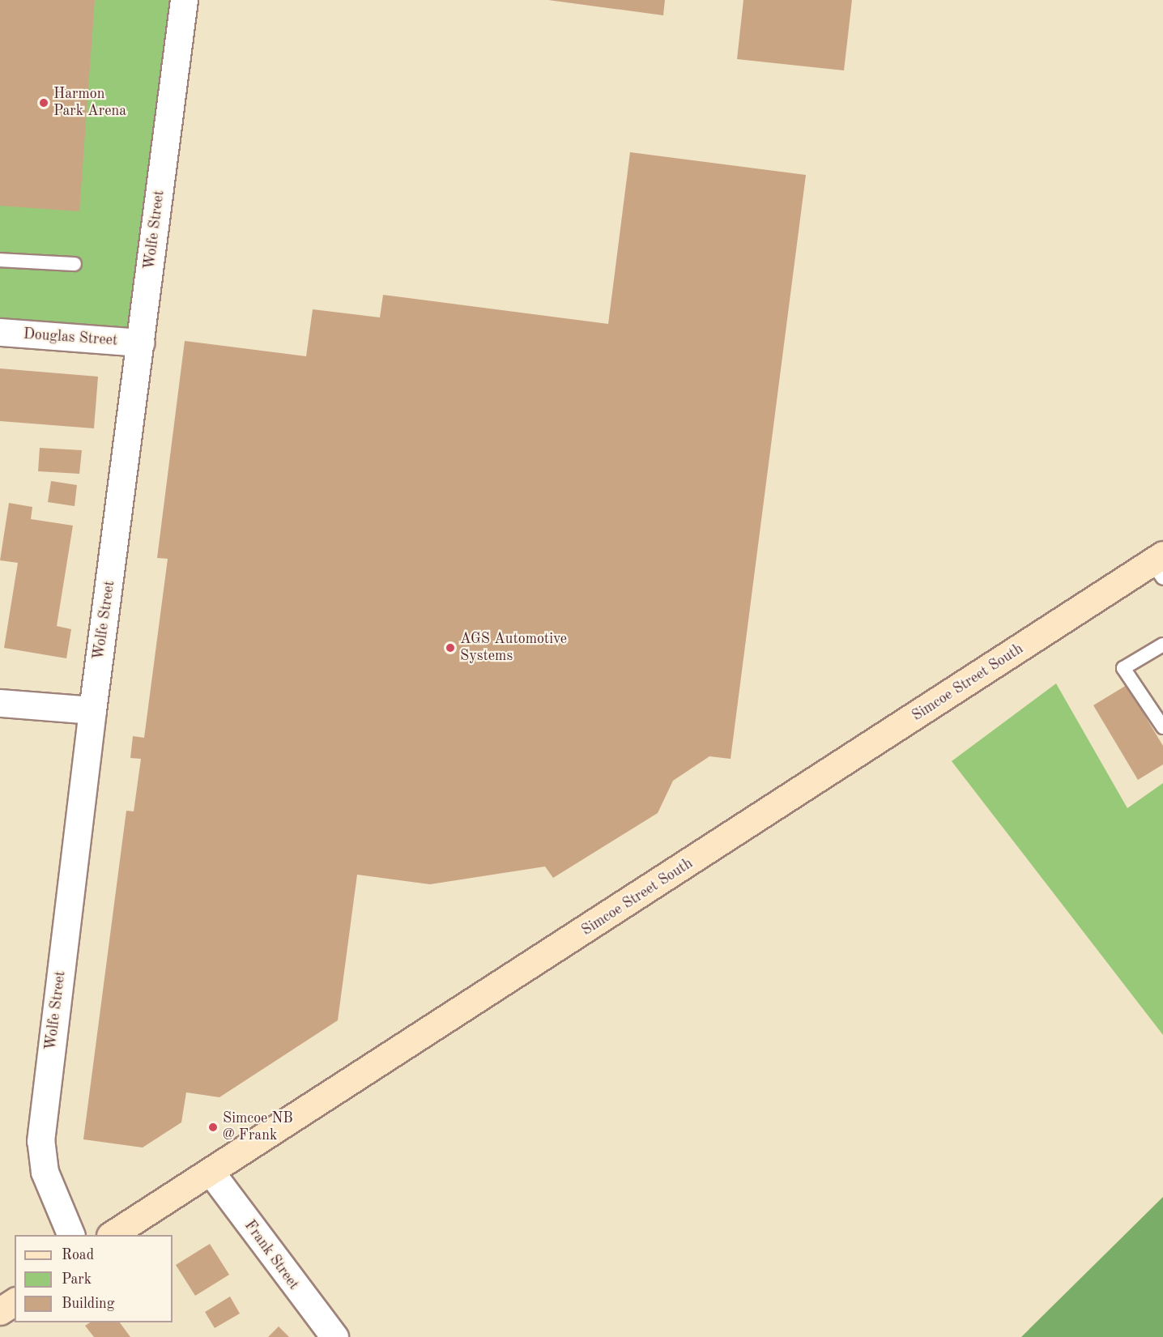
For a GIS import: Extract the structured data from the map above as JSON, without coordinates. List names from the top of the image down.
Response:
{
  "streets": {
    "main road": ["Simcoe Street South"],
    "street": ["Wolfe Street", "Douglas Street", "Frank Street"]
  },
  "crossings": [
    ["Wolfe Street", "Douglas Street"],
    ["Simcoe Street South", "Frank Street"]
  ],
  "places": ["Harmon Park Arena", "AGS Automotive Systems", "Simcoe NB @ Frank"],
  "legend": ["Road", "Park", "Building"]
}
